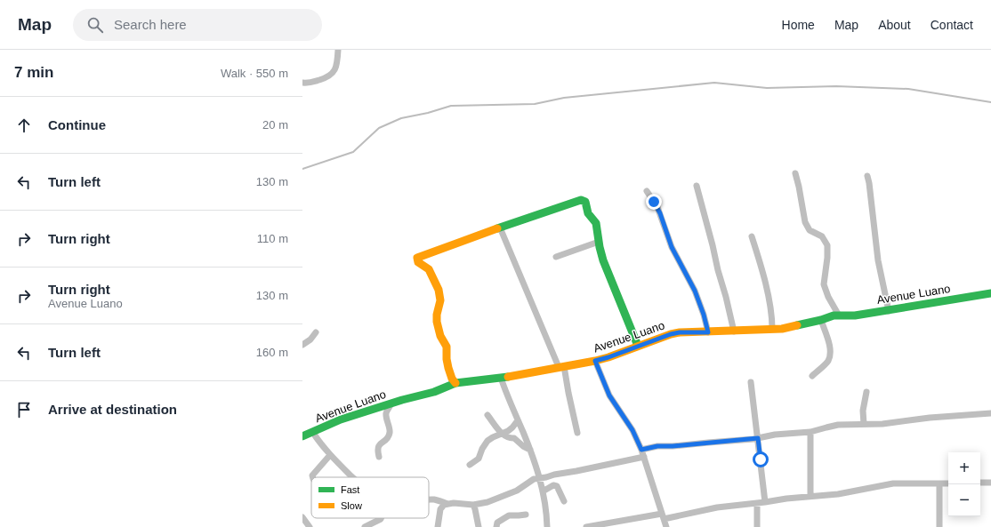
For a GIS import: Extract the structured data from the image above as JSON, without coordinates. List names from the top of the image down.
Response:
{
  "streets": {
    "street": ["Avenue Luano"]
  },
  "legend": ["Fast", "Slow"],
  "page": {
    "header": "Map",
    "search": "Search here",
    "nav": [
      "Home",
      "Map",
      "About",
      "Contact"
    ],
    "heading": ["7 min", "Walk · 550 m"],
    "list": [
      ["Continue", "20 m"],
      ["Turn left", "130 m"],
      ["Turn right", "110 m"],
      ["Turn right", "Avenue Luano", "130 m"],
      ["Turn left", "160 m"],
      "Arrive at destination"
    ],
    "map_buttons": ["+", "−"]
  }
}
